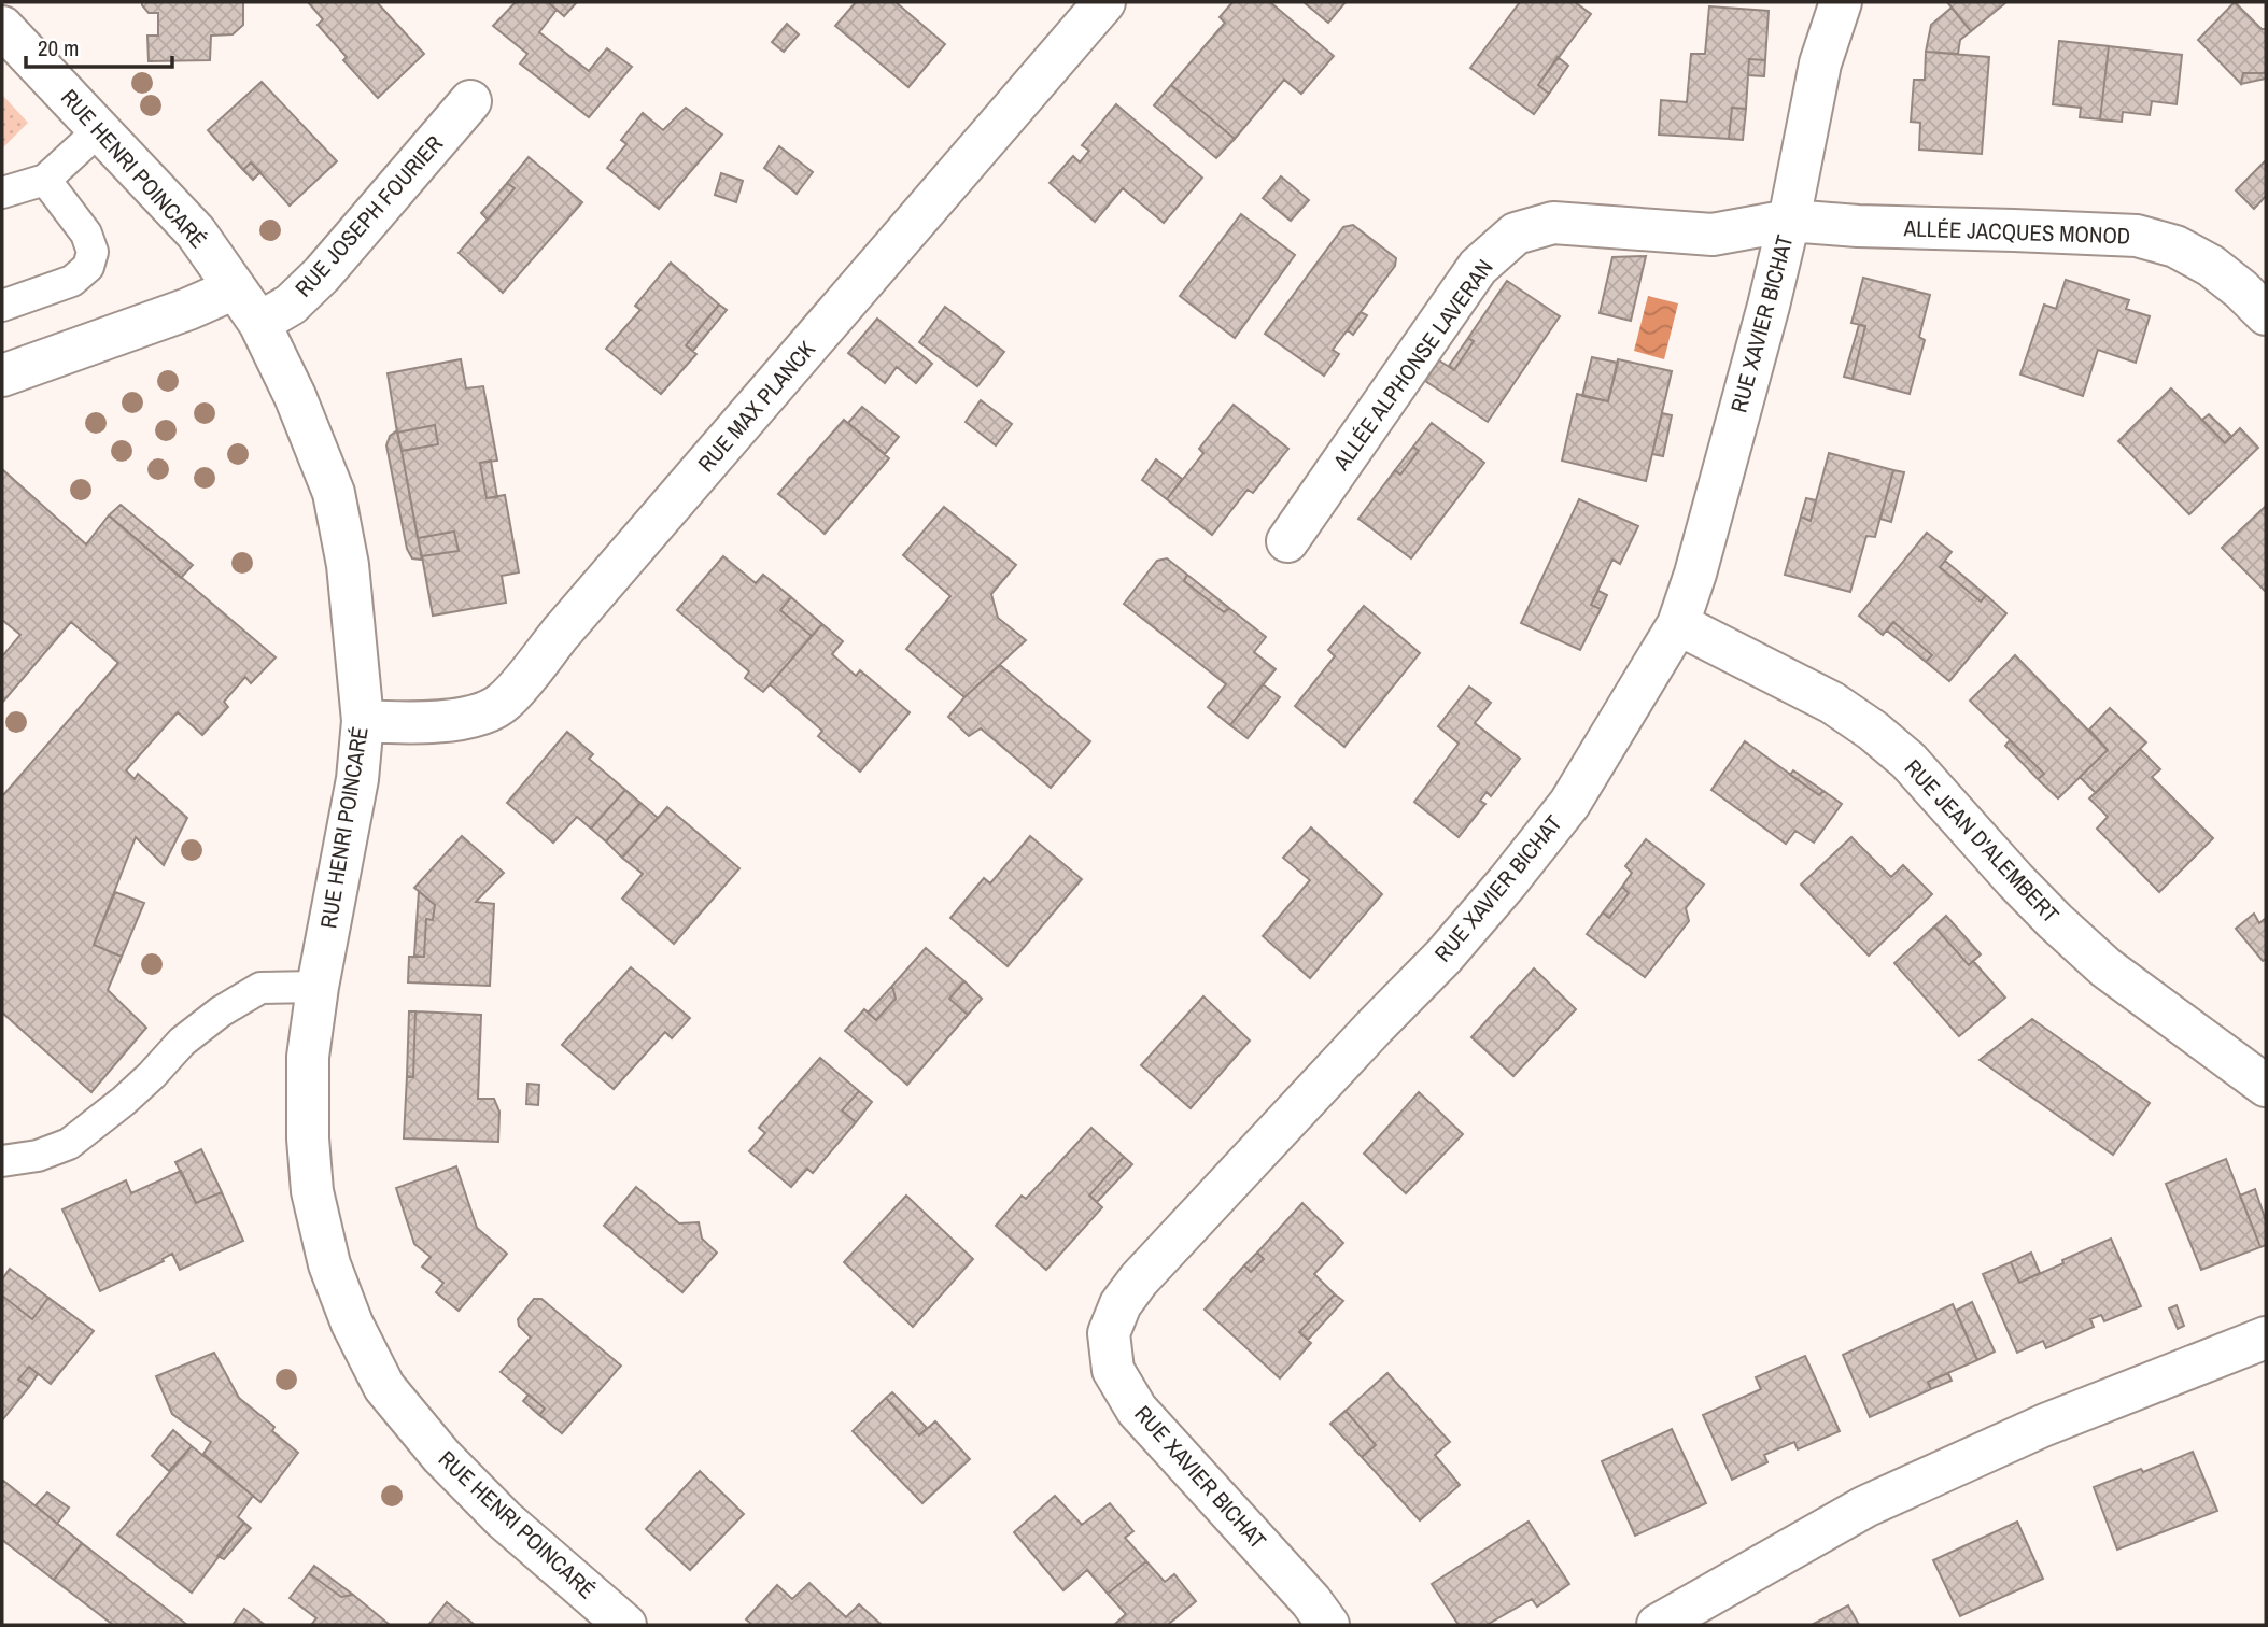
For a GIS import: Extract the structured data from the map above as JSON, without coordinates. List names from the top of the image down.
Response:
{
  "streets": {
    "street": [
      "RUE HENRI POINCARÉ",
      "RUE JOSEPH FOURIER",
      "ALLÉE JACQUES MONOD",
      "RUE XAVIER BICHAT",
      "ALLÉE ALPHONSE LAVERAN",
      "RUE MAX PLANCK",
      "RUE JEAN D'ALEMBERT"
    ]
  },
  "crossings": [
    ["RUE HENRI POINCARÉ", "RUE JOSEPH FOURIER"],
    ["RUE HENRI POINCARÉ", "RUE MAX PLANCK"],
    ["ALLÉE JACQUES MONOD", "RUE XAVIER BICHAT"],
    ["ALLÉE JACQUES MONOD", "ALLÉE ALPHONSE LAVERAN"],
    ["RUE XAVIER BICHAT", "ALLÉE ALPHONSE LAVERAN"],
    ["RUE XAVIER BICHAT", "RUE JEAN D'ALEMBERT"]
  ],
  "scale_bar": "20 m"
}
